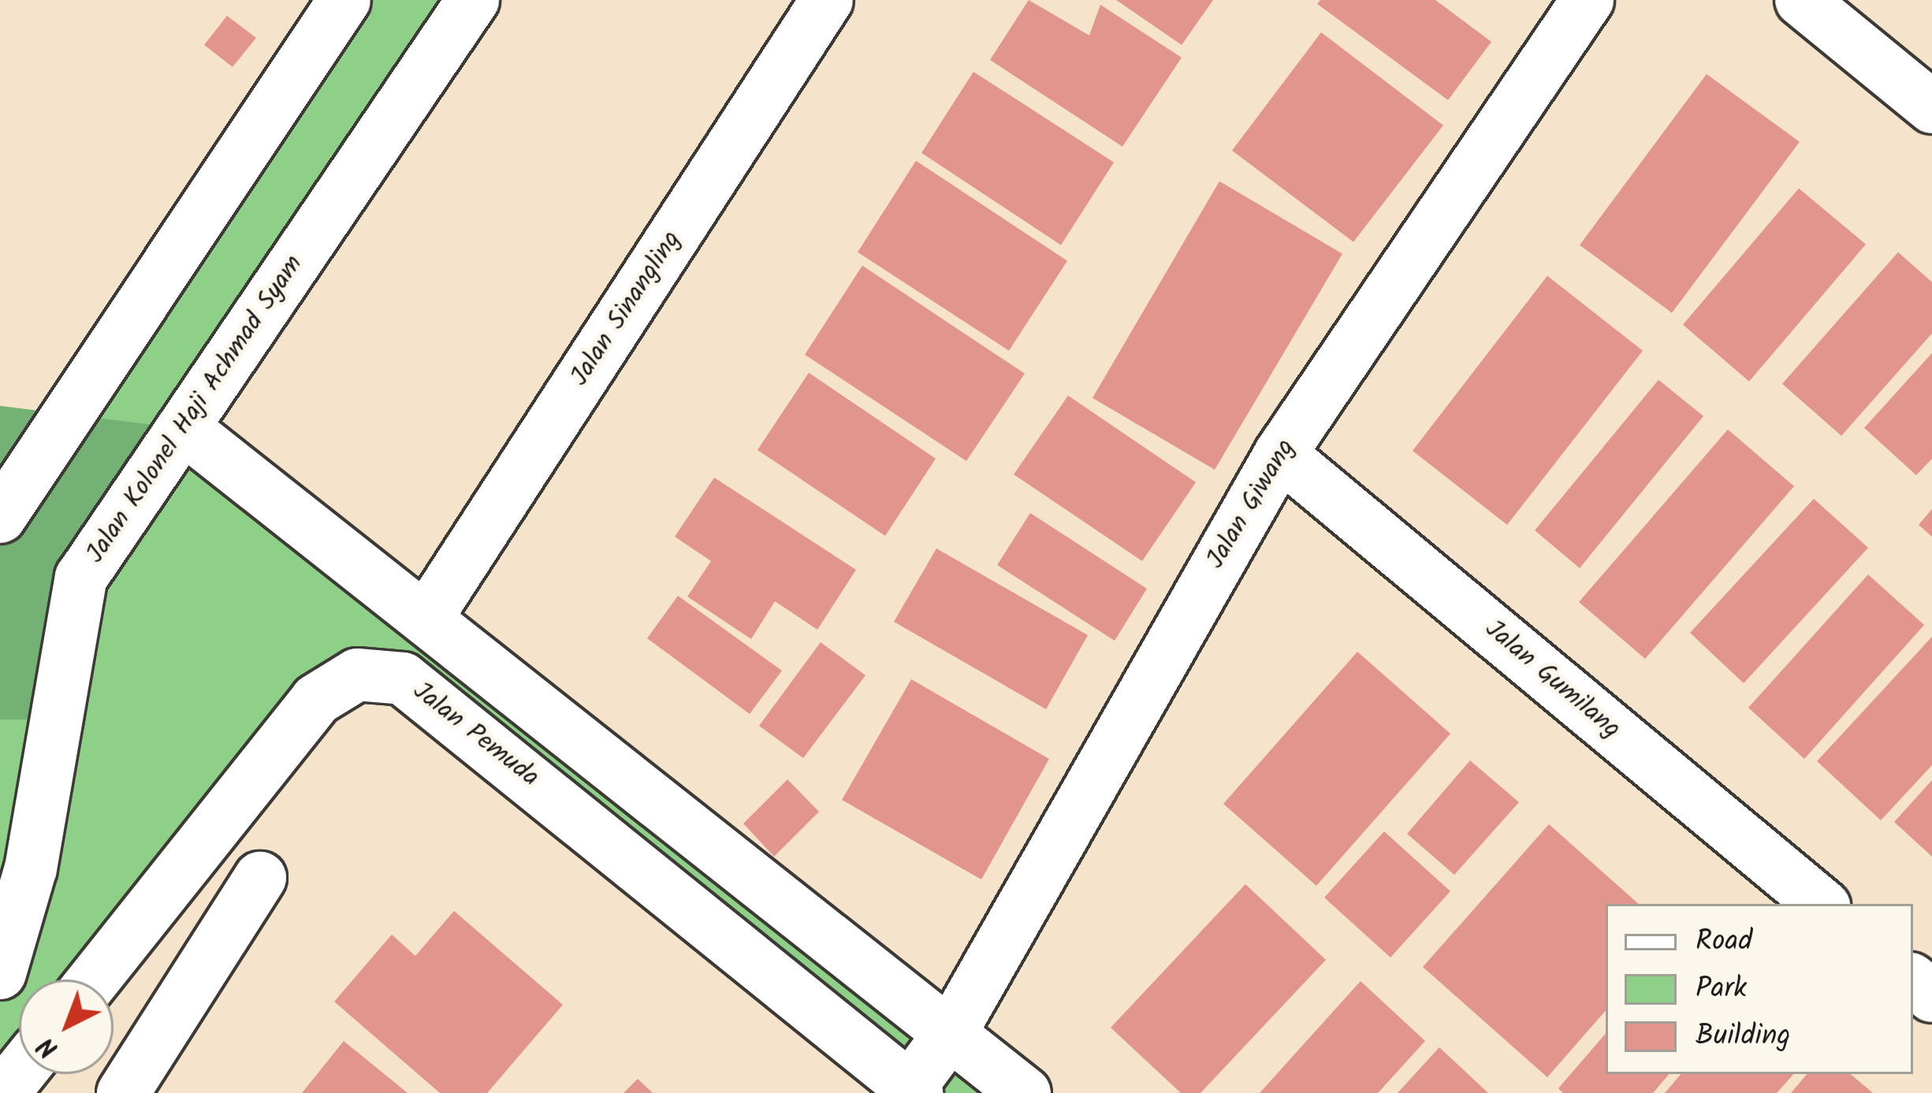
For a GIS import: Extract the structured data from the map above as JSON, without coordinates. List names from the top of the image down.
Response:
{
  "streets": {
    "street": [
      "Jalan Sinangling",
      "Jalan Kolonel Haji Achmad Syam",
      "Jalan Giwang",
      "Jalan Gumilang",
      "Jalan Pemuda"
    ]
  },
  "crossings": [
    ["Jalan Giwang", "Jalan Gumilang"],
    ["Jalan Giwang", "Jalan Pemuda"]
  ],
  "legend": ["Road", "Park", "Building"],
  "north": "bottom left"
}
